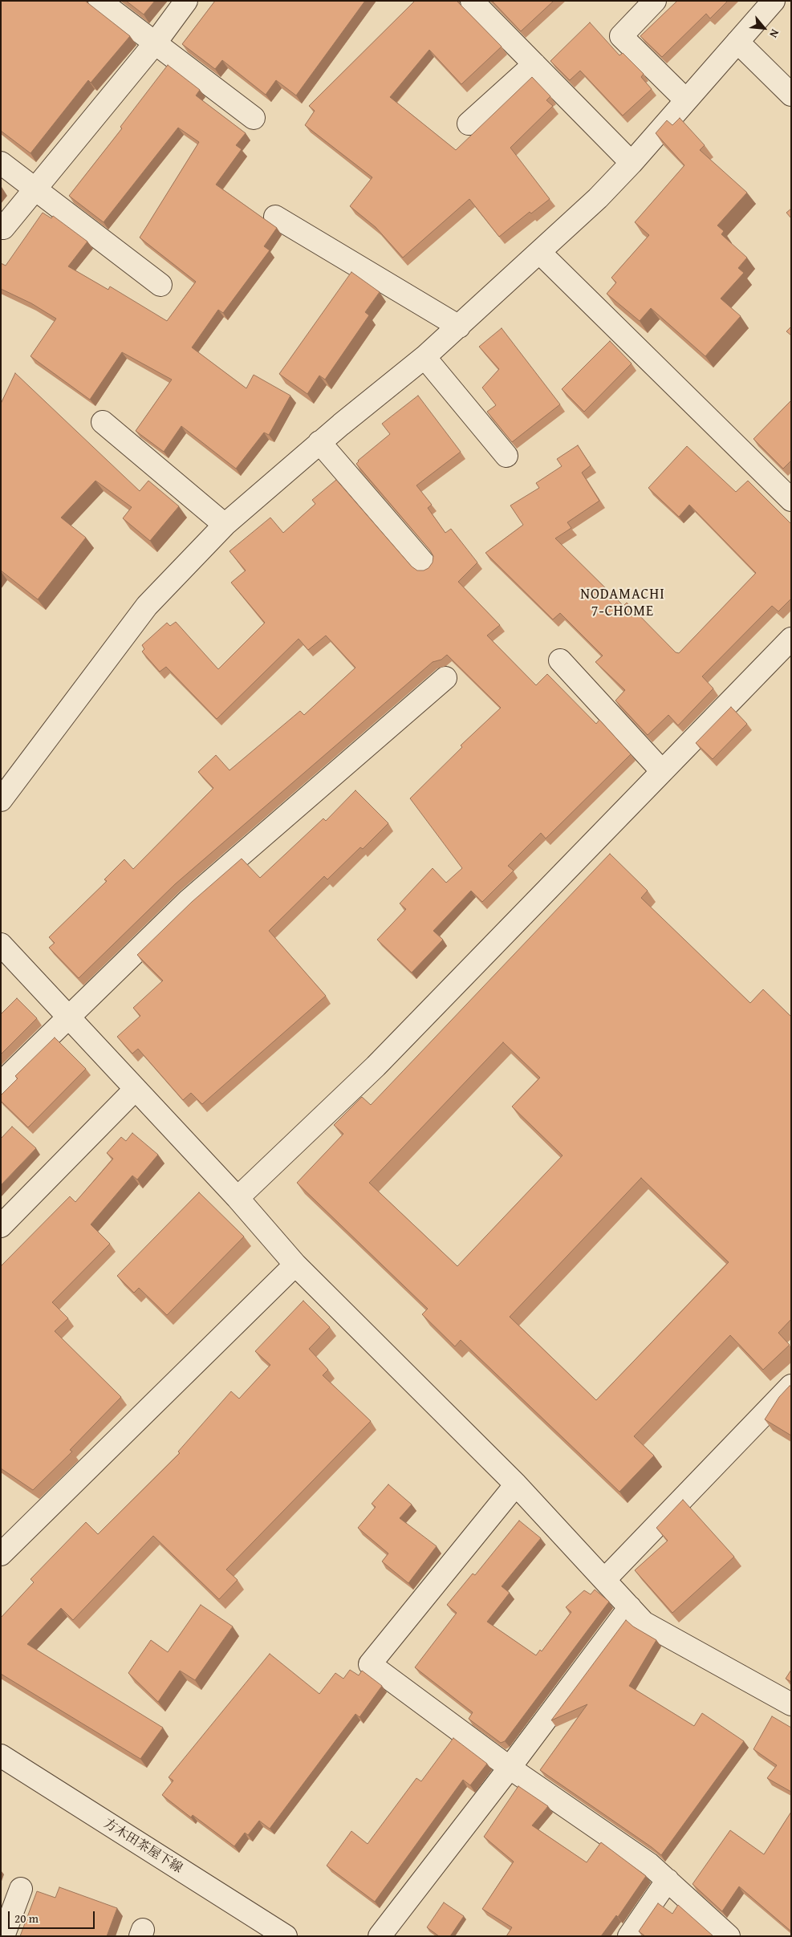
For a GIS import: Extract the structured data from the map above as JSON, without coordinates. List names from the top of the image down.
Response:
{
  "streets": {
    "street": ["方木田茶屋下線"]
  },
  "districts": ["NODAMACHI 7-CHOME"],
  "scale_bar": "20 m",
  "north": "bottom right"
}
